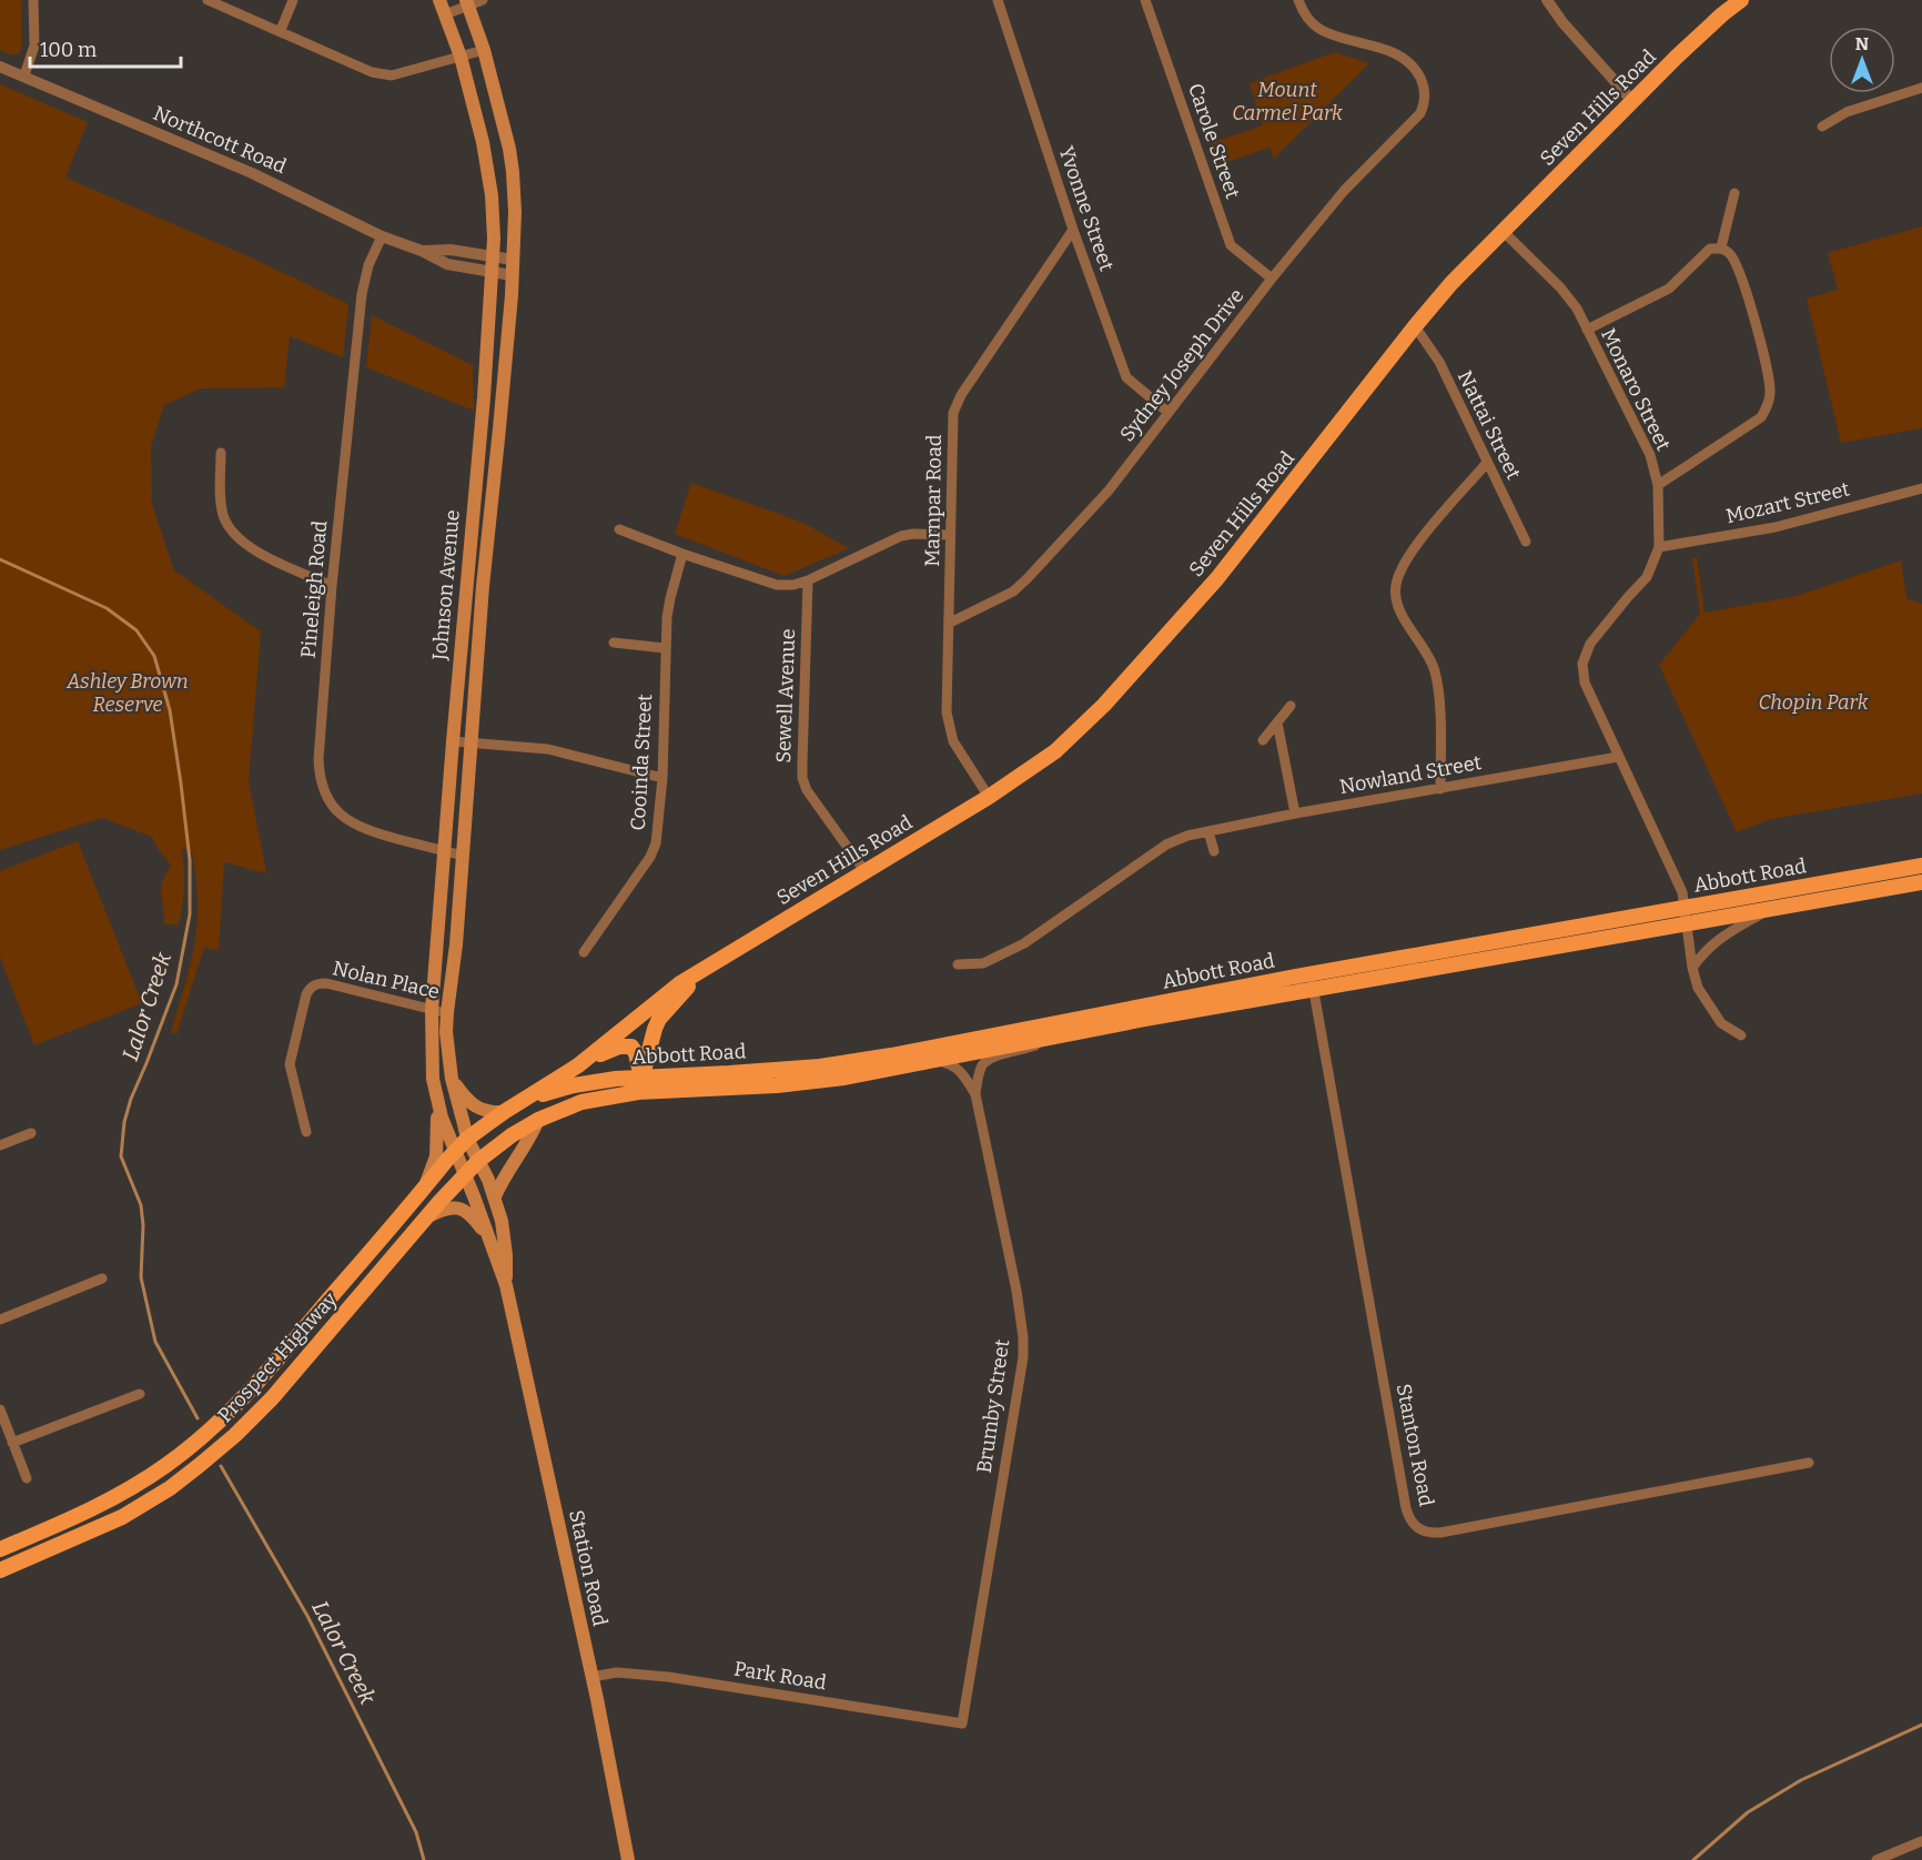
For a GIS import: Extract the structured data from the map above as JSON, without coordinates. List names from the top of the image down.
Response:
{
  "streets": {
    "main road": [
      "Seven Hills Road",
      "Johnson Avenue",
      "Abbott Road",
      "Prospect Highway",
      "Station Road"
    ],
    "street": [
      "Northcott Road",
      "Carole Street",
      "Yvonne Street",
      "Sydney Joseph Drive",
      "Monaro Street",
      "Nattai Street",
      "Marnpar Road",
      "Mozart Street",
      "Pineleigh Road",
      "Sewell Avenue",
      "Cooinda Street",
      "Nowland Street",
      "Nolan Place",
      "Brumby Street",
      "Stanton Road",
      "Park Road"
    ]
  },
  "crossings": [
    ["Seven Hills Road", "Monaro Street"],
    ["Seven Hills Road", "Nattai Street"],
    ["Seven Hills Road", "Marnpar Road"],
    ["Seven Hills Road", "Johnson Avenue"],
    ["Seven Hills Road", "Sewell Avenue"],
    ["Seven Hills Road", "Abbott Road"],
    ["Seven Hills Road", "Prospect Highway"],
    ["Northcott Road", "Johnson Avenue"],
    ["Northcott Road", "Pineleigh Road"],
    ["Carole Street", "Sydney Joseph Drive"],
    ["Yvonne Street", "Sydney Joseph Drive"],
    ["Yvonne Street", "Marnpar Road"],
    ["Sydney Joseph Drive", "Marnpar Road"],
    ["Monaro Street", "Mozart Street"],
    ["Monaro Street", "Nowland Street"],
    ["Monaro Street", "Abbott Road"],
    ["Johnson Avenue", "Pineleigh Road"],
    ["Johnson Avenue", "Nolan Place"],
    ["Johnson Avenue", "Prospect Highway"],
    ["Johnson Avenue", "Station Road"],
    ["Abbott Road", "Brumby Street"],
    ["Abbott Road", "Stanton Road"],
    ["Prospect Highway", "Station Road"],
    ["Brumby Street", "Park Road"],
    ["Station Road", "Park Road"]
  ],
  "water": ["Lalor Creek"],
  "parks": ["Mount Carmel Park", "Ashley Brown Reserve", "Chopin Park"],
  "scale_bar": "100 m",
  "north": "top"
}
